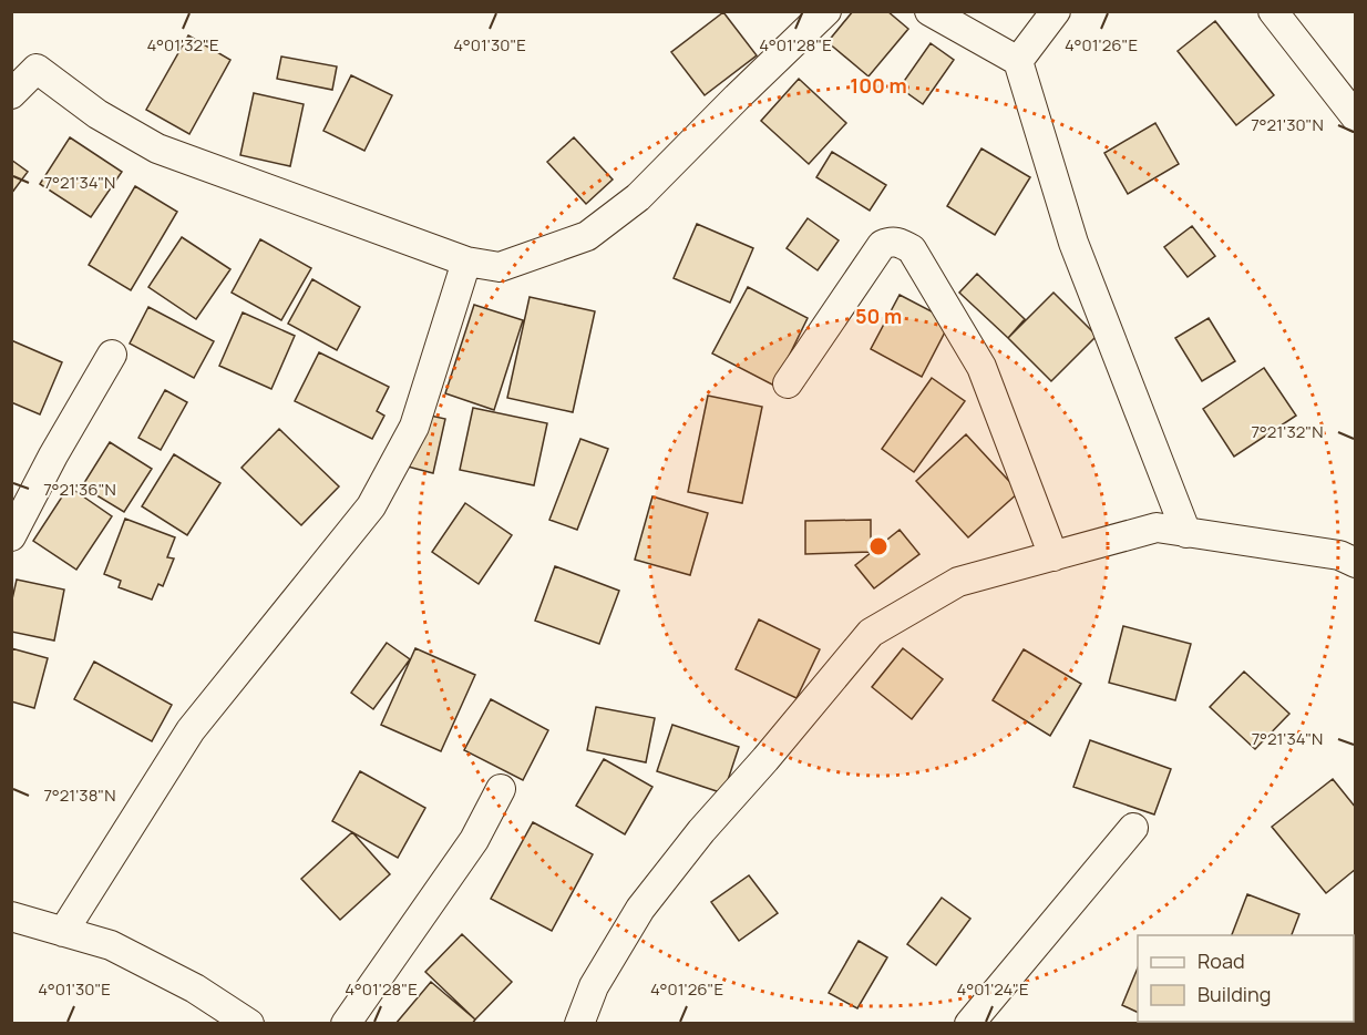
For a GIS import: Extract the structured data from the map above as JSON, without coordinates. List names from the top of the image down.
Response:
{
  "legend": ["Road", "Building"],
  "coordinates": [
    "4°01'32\"E",
    "4°01'30\"E",
    "4°01'28\"E",
    "4°01'26\"E",
    "7°21'30\"N",
    "7°21'34\"N",
    "7°21'32\"N",
    "7°21'36\"N",
    "7°21'38\"N",
    "4°01'24\"E"
  ],
  "rings": ["100 m", "50 m"]
}
